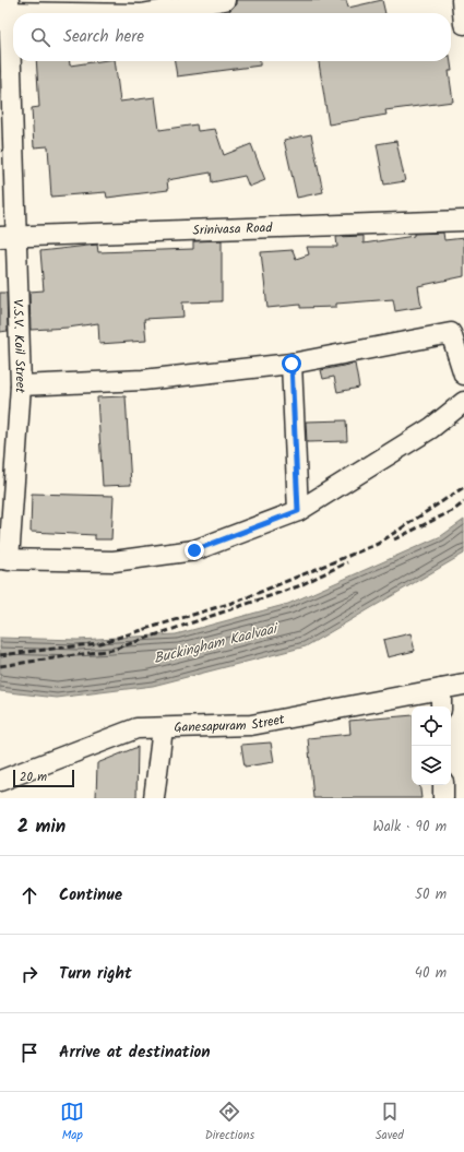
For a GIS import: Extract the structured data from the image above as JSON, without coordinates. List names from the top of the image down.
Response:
{
  "streets": {
    "street": ["Srinivasa Road", "V.S.V. Koil Street", "Ganesapuram Street"]
  },
  "crossings": [
    ["Srinivasa Road", "V.S.V. Koil Street"]
  ],
  "water": ["Buckingham Kaalvaai"],
  "scale_bar": "20 m",
  "page": {
    "search": "Search here",
    "scale": "20 m",
    "heading": ["2 min", "Walk · 90 m"],
    "list": [
      ["Continue", "50 m"],
      ["Turn right", "40 m"],
      "Arrive at destination"
    ],
    "nav": ["Map", "Directions", "Saved"]
  }
}
